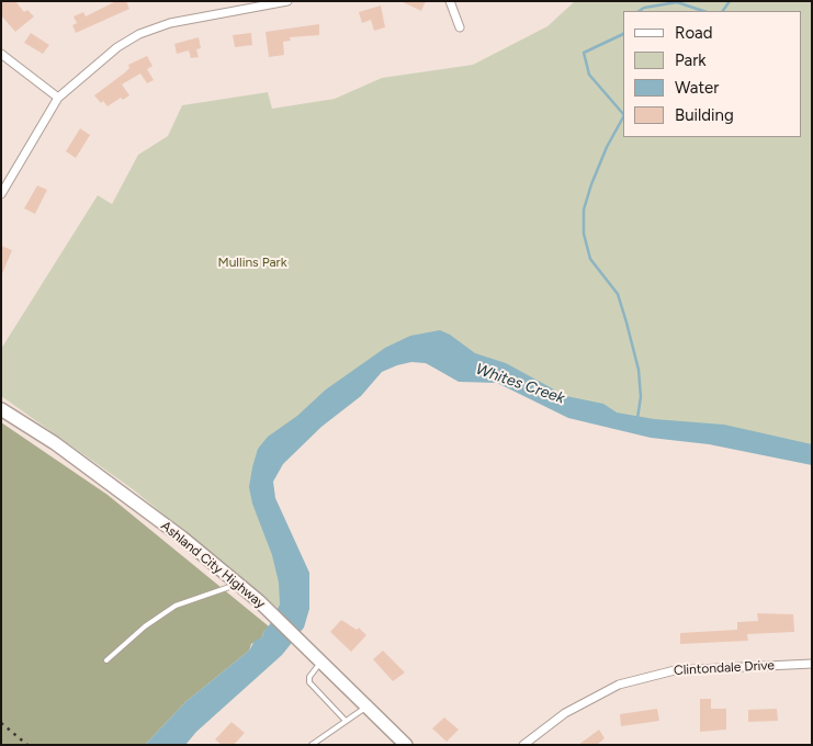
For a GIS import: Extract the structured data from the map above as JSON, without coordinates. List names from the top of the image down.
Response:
{
  "streets": {
    "main road": ["Ashland City Highway"],
    "street": ["Clintondale Drive"]
  },
  "water": ["Whites Creek"],
  "parks": ["Mullins Park"],
  "legend": [
    "Road",
    "Park",
    "Water",
    "Building"
  ]
}
